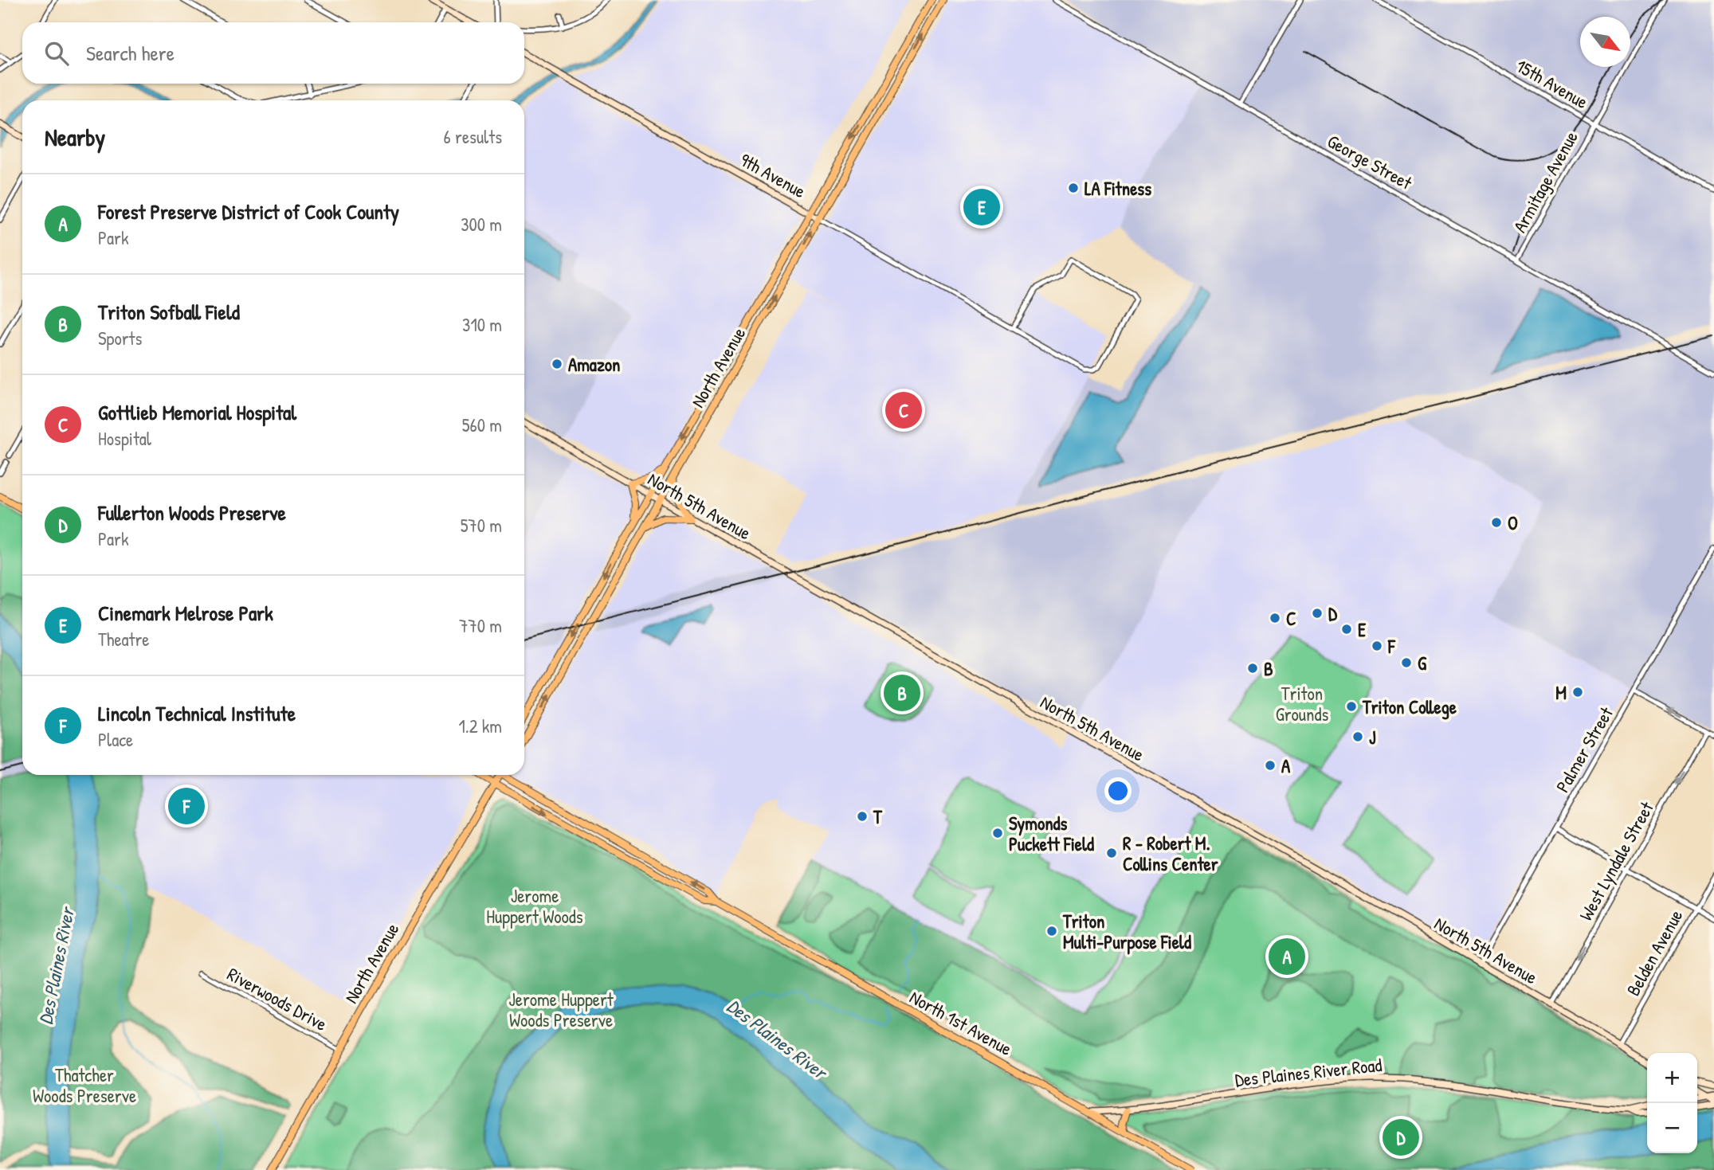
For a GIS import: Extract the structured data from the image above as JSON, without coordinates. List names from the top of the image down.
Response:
{
  "streets": {
    "main road": ["North Avenue", "North 1st Avenue"],
    "street": [
      "15th Avenue",
      "George Street",
      "9th Avenue",
      "Armitage Avenue",
      "North 5th Avenue",
      "Palmer Street",
      "West Lyndale Street",
      "Belden Avenue",
      "Riverwoods Drive",
      "Des Plaines River Road"
    ]
  },
  "crossings": [
    ["15th Avenue", "Armitage Avenue"],
    ["George Street", "Armitage Avenue"],
    ["9th Avenue", "North Avenue"],
    ["North Avenue", "North 5th Avenue"],
    ["North Avenue", "Riverwoods Drive"],
    ["North Avenue", "North 1st Avenue"],
    ["North 5th Avenue", "Palmer Street"],
    ["North 5th Avenue", "West Lyndale Street"],
    ["North 5th Avenue", "Belden Avenue"],
    ["North 1st Avenue", "Des Plaines River Road"]
  ],
  "one_way": ["West Lyndale Street"],
  "water": ["Des Plaines River"],
  "parks": [
    "Triton Grounds",
    "Jerome Huppert Woods",
    "Jerome Huppert Woods Preserve",
    "Thatcher Woods Preserve"
  ],
  "places": [
    "LA Fitness",
    "Amazon",
    "O",
    "D",
    "C",
    "E",
    "F",
    "G",
    "B",
    "M",
    "Triton College",
    "J",
    "A",
    "T",
    "Symonds Puckett Field",
    "R - Robert M. Collins Center",
    "Triton Multi-Purpose Field"
  ],
  "north": "bottom right",
  "page": {
    "search": "Search here",
    "heading": ["Nearby", "6 results"],
    "list": [
      {
        "mark": "A",
        "name": "Forest Preserve District of Cook County",
        "note": "Park",
        "value": "300 m"
      },
      {
        "mark": "B",
        "name": "Triton Sofball Field",
        "note": "Sports",
        "value": "310 m"
      },
      {
        "mark": "C",
        "name": "Gottlieb Memorial Hospital",
        "note": "Hospital",
        "value": "560 m"
      },
      {
        "mark": "D",
        "name": "Fullerton Woods Preserve",
        "note": "Park",
        "value": "570 m"
      },
      {
        "mark": "E",
        "name": "Cinemark Melrose Park",
        "note": "Theatre",
        "value": "770 m"
      },
      {
        "mark": "F",
        "name": "Lincoln Technical Institute",
        "note": "Place",
        "value": "1.2 km"
      }
    ],
    "pins": [
      "E",
      "C",
      "B",
      "F",
      "A",
      "D"
    ],
    "map_buttons": ["+", "−"]
  }
}
